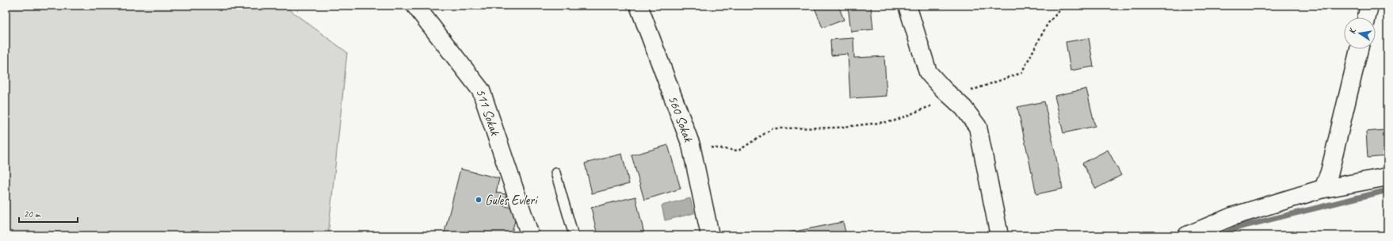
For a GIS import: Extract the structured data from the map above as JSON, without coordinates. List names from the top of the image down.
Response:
{
  "streets": {
    "street": ["511 Sokak", "560 Sokak"]
  },
  "places": ["Gules Evleri"],
  "scale_bar": "20 m",
  "north": "left"
}
